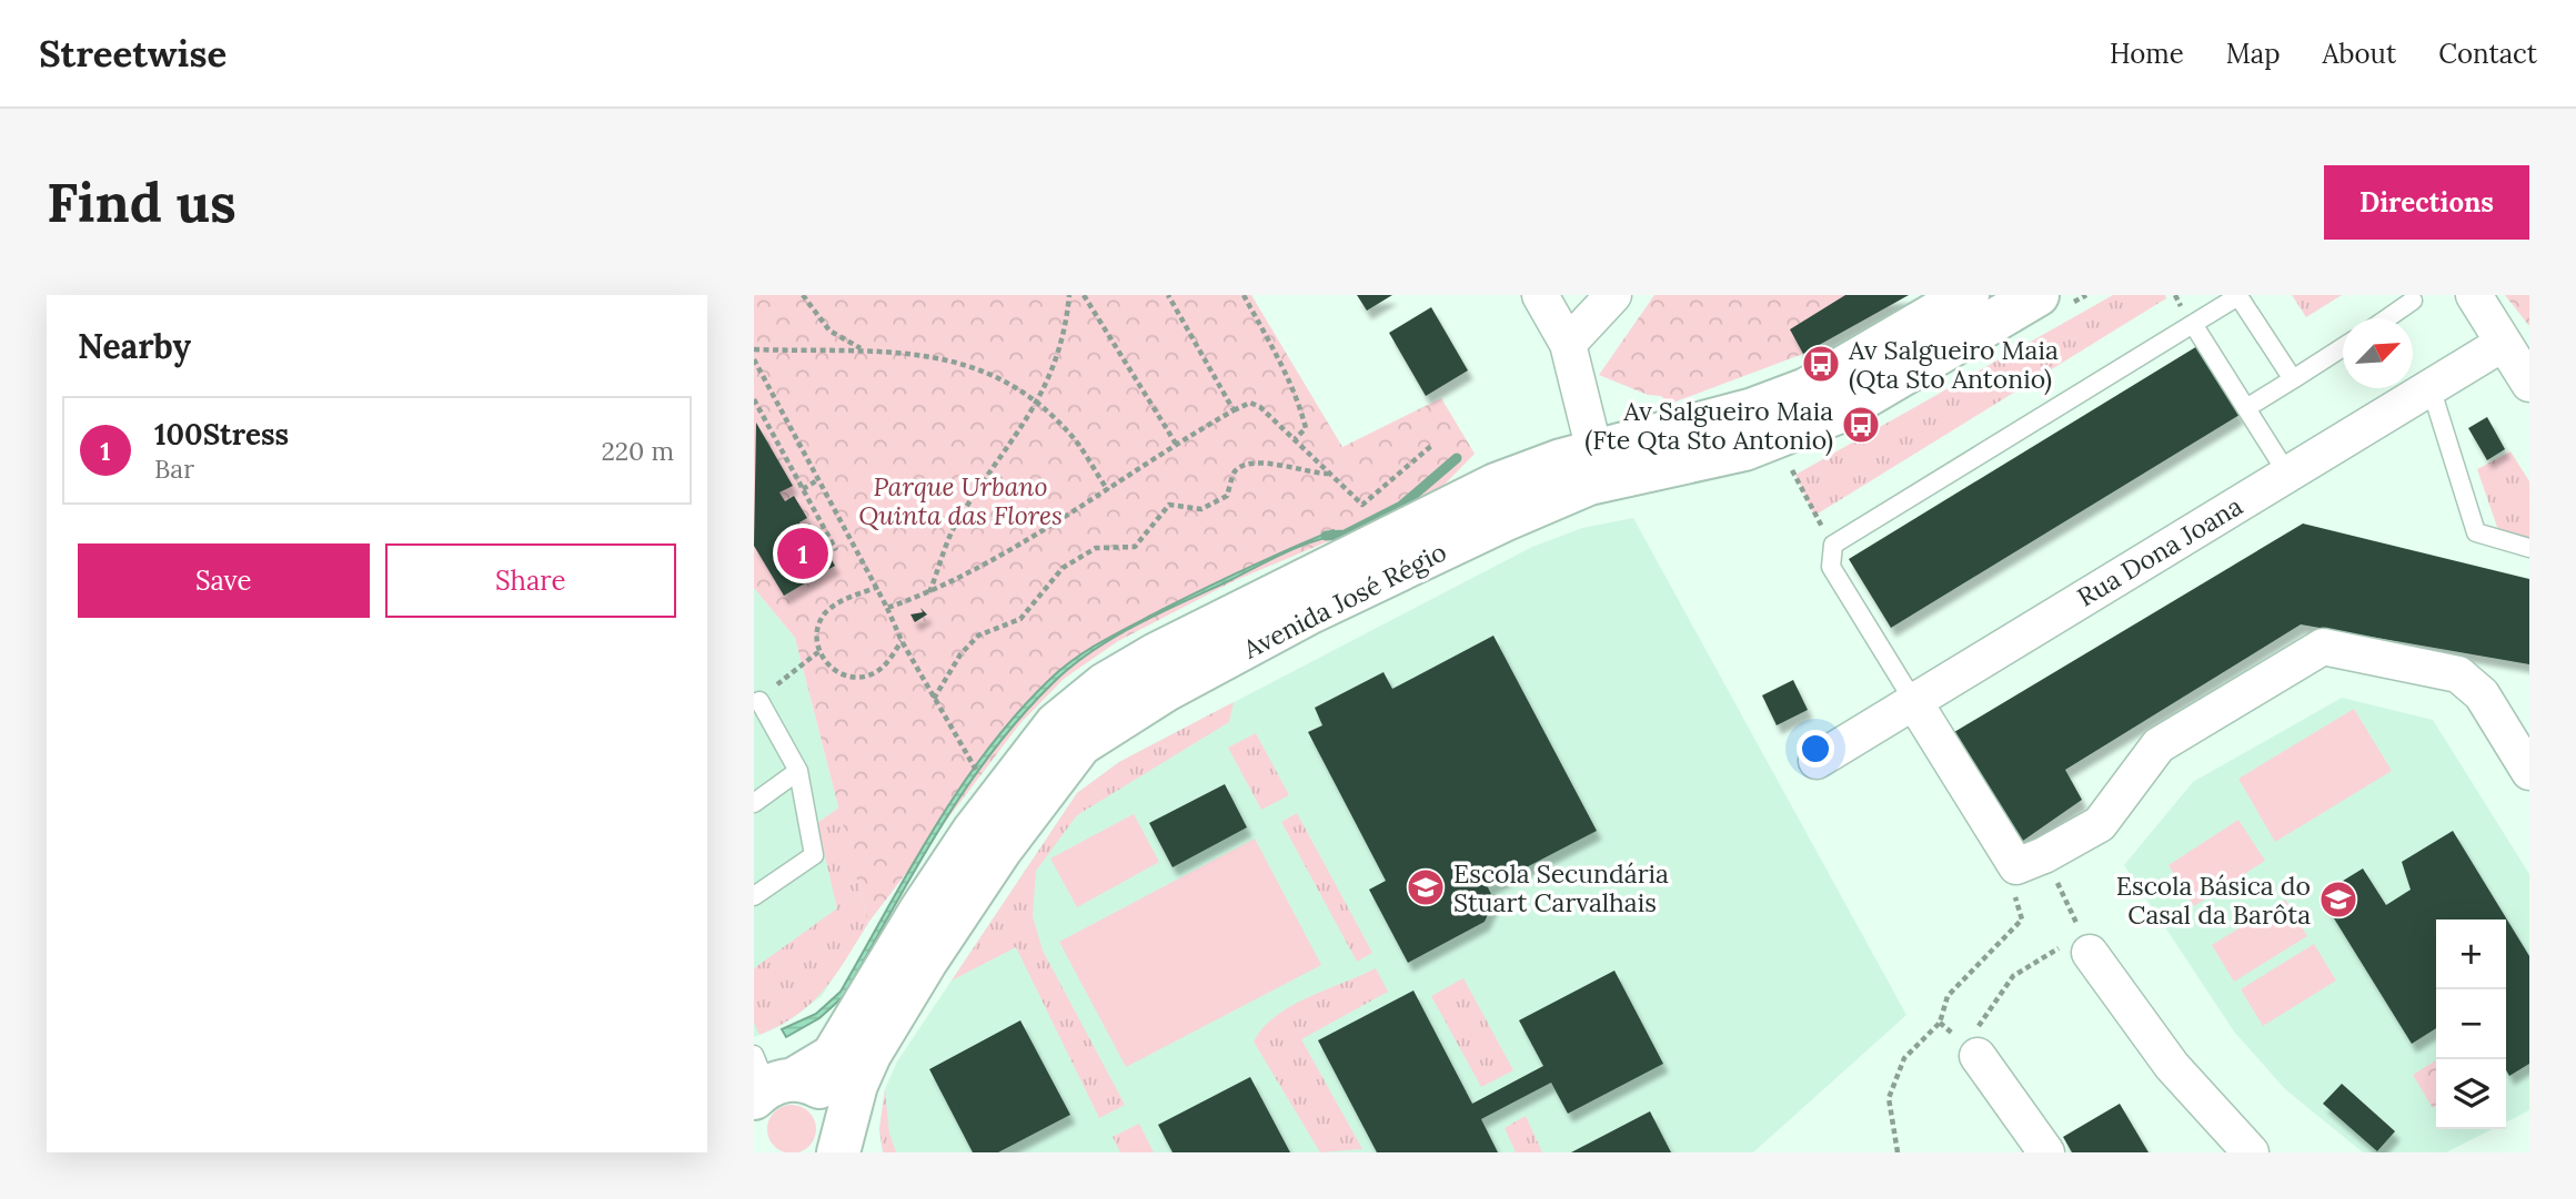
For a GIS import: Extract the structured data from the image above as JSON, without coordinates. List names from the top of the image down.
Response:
{
  "streets": {
    "street": ["Rua Dona Joana", "Avenida José Régio"]
  },
  "parks": ["Parque Urbano Quinta das Flores"],
  "places": {
    "bus stop": ["Av Salgueiro Maia (Qta Sto Antonio)", "Av Salgueiro Maia (Fte Qta Sto Antonio)"],
    "school or university": ["Escola Secundária Stuart Carvalhais", "Escola Básica do Casal da Barôta"]
  },
  "north": "top right",
  "page": {
    "header": "Streetwise",
    "nav": [
      "Home",
      "Map",
      "About",
      "Contact"
    ],
    "buttons": [
      "Directions",
      ["Save", "Share"]
    ],
    "title": "Find us",
    "heading": "Nearby",
    "list": [
      {
        "mark": "1",
        "name": "100Stress",
        "note": "Bar",
        "value": "220 m"
      }
    ],
    "pins": "1",
    "map_buttons": ["+", "−"]
  }
}
